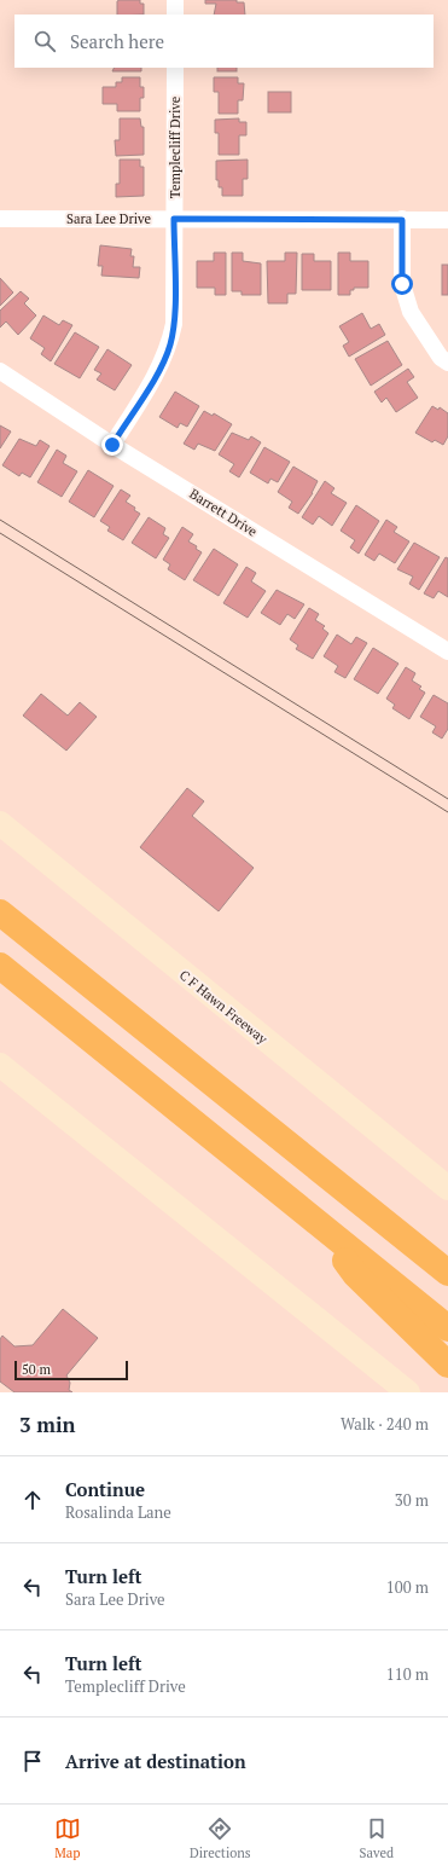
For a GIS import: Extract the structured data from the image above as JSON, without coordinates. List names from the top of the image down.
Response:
{
  "streets": {
    "main road": ["C F Hawn Freeway"],
    "street": ["Templecliff Drive", "Sara Lee Drive", "Barrett Drive"]
  },
  "crossings": [
    ["Templecliff Drive", "Sara Lee Drive"],
    ["Templecliff Drive", "Barrett Drive"]
  ],
  "scale_bar": "50 m",
  "page": {
    "search": "Search here",
    "scale": "50 m",
    "heading": ["3 min", "Walk · 240 m"],
    "list": [
      ["Continue", "Rosalinda Lane", "30 m"],
      ["Turn left", "Sara Lee Drive", "100 m"],
      ["Turn left", "Templecliff Drive", "110 m"],
      "Arrive at destination"
    ],
    "nav": ["Map", "Directions", "Saved"]
  }
}
